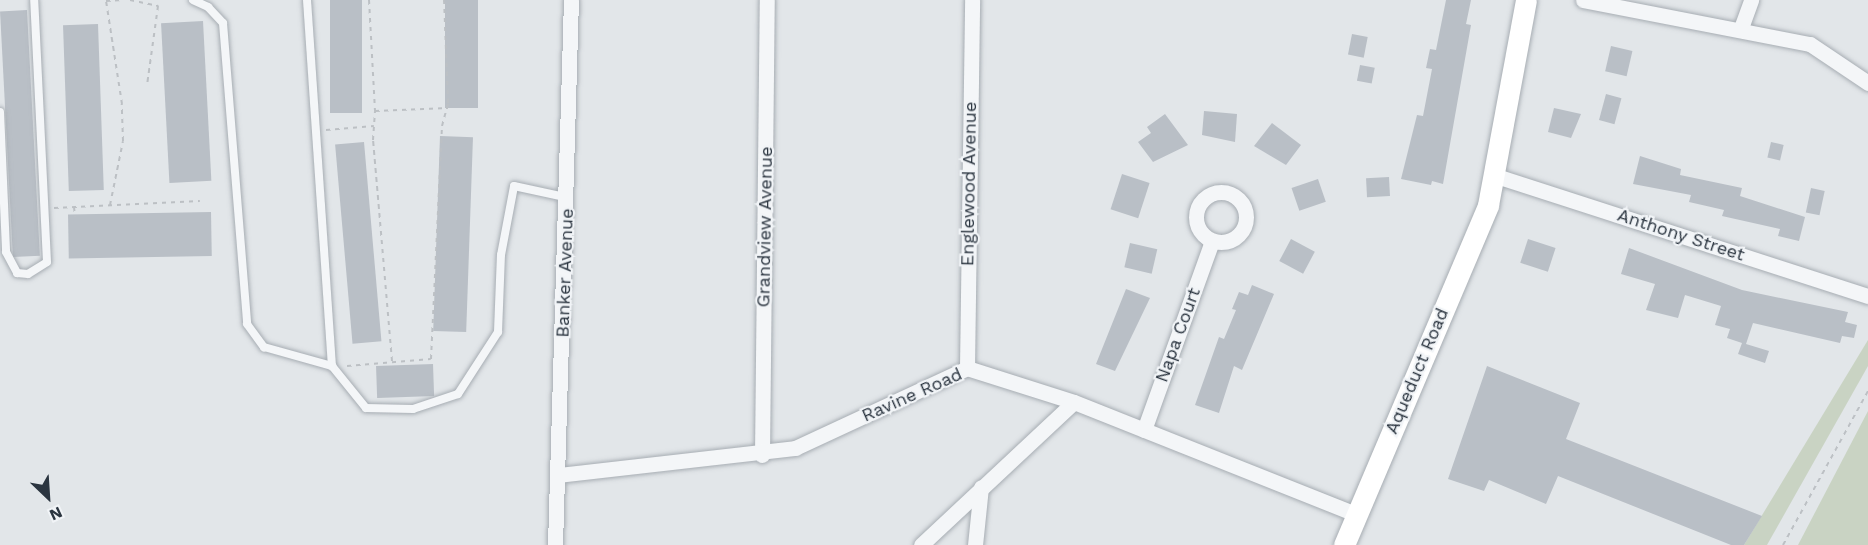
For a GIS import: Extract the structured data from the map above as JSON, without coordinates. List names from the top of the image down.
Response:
{
  "streets": {
    "street": [
      "Englewood Avenue",
      "Grandview Avenue",
      "Anthony Street",
      "Banker Avenue",
      "Napa Court",
      "Aqueduct Road",
      "Ravine Road"
    ]
  },
  "crossings": [
    ["Englewood Avenue", "Ravine Road"],
    ["Grandview Avenue", "Ravine Road"],
    ["Anthony Street", "Aqueduct Road"],
    ["Banker Avenue", "Ravine Road"],
    ["Napa Court", "Ravine Road"],
    ["Aqueduct Road", "Ravine Road"]
  ],
  "north": "bottom right"
}
